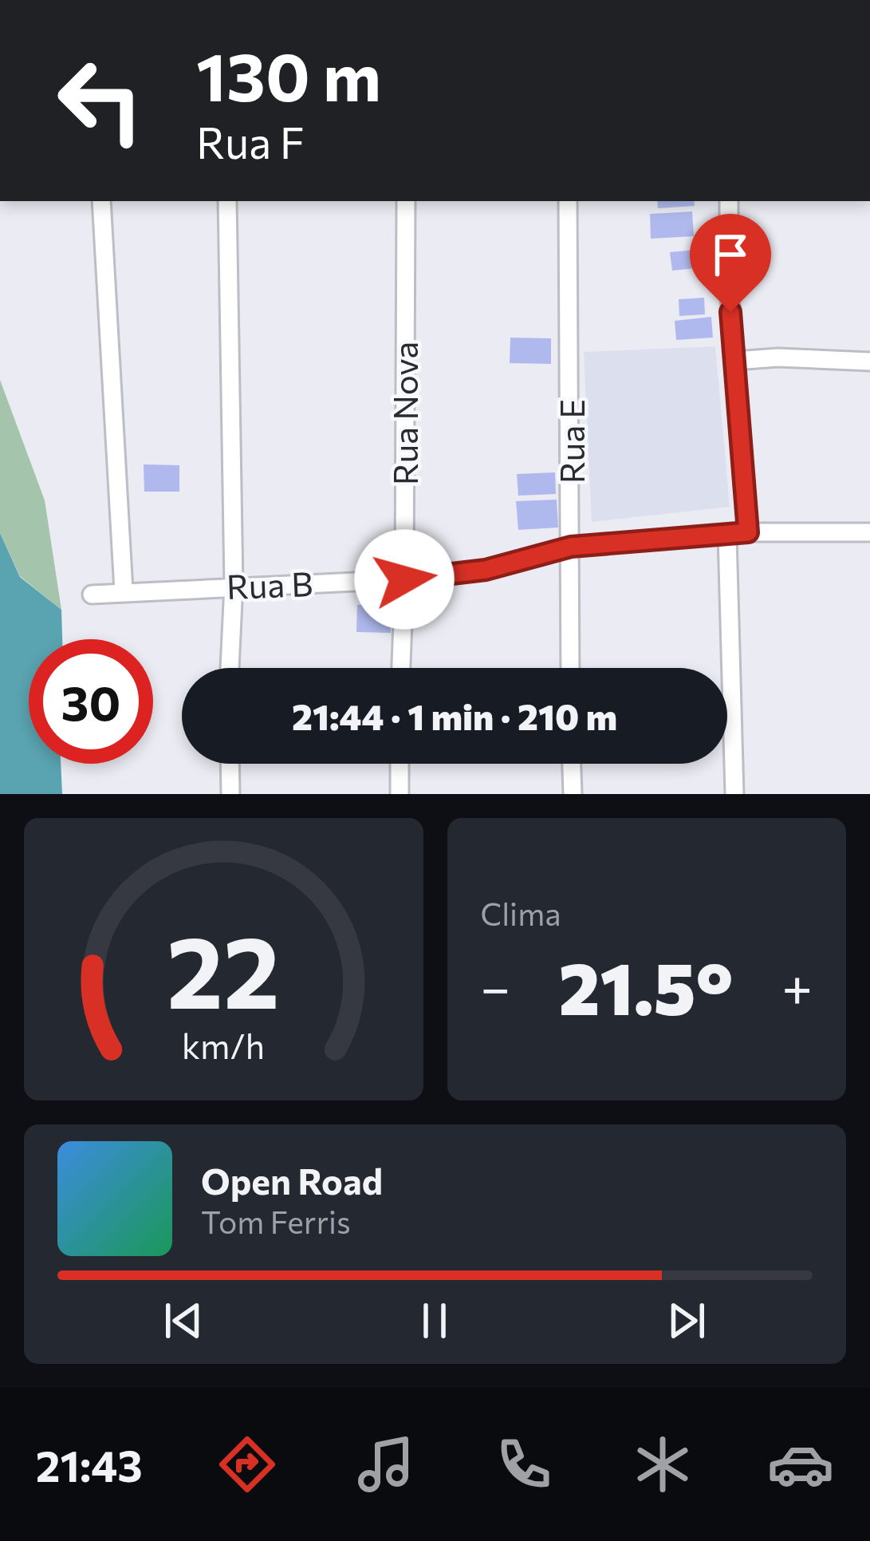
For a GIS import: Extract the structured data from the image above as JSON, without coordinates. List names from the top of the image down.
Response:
{
  "streets": {
    "street": ["Rua Nova", "Rua E", "Rua B"]
  },
  "crossings": [
    ["Rua Nova", "Rua B"],
    ["Rua E", "Rua B"]
  ],
  "page": {
    "turn": ["130 m", "Rua F"],
    "limit": "30",
    "trip": "21:44 · 1 min · 210 m",
    "tile": "Clima",
    "heat": ["−", "21.5°", "+"],
    "song": ["Open Road", "Tom Ferris"],
    "tabs": "21:43",
    "gauge": ["22", "km/h"]
  }
}
